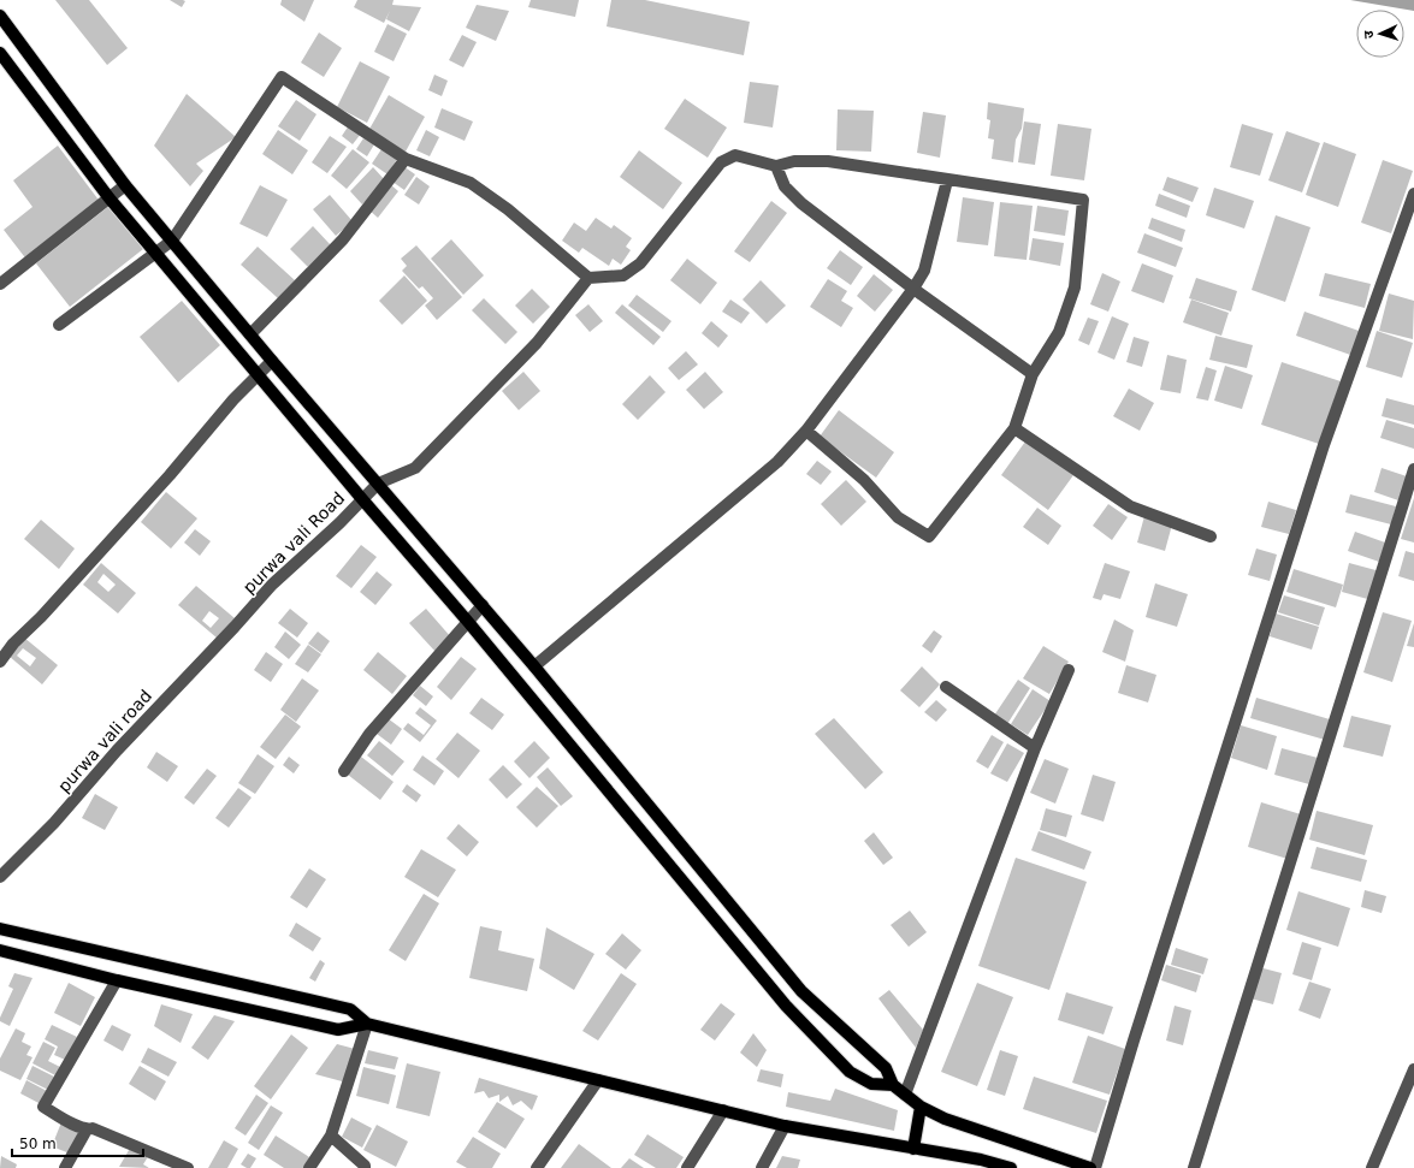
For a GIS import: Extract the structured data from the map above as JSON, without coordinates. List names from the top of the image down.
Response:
{
  "streets": {
    "street": ["purwa vali Road", "purwa vali road"]
  },
  "crossings": [
    ["purwa vali Road", "purwa vali road"]
  ],
  "scale_bar": "50 m",
  "north": "left"
}
